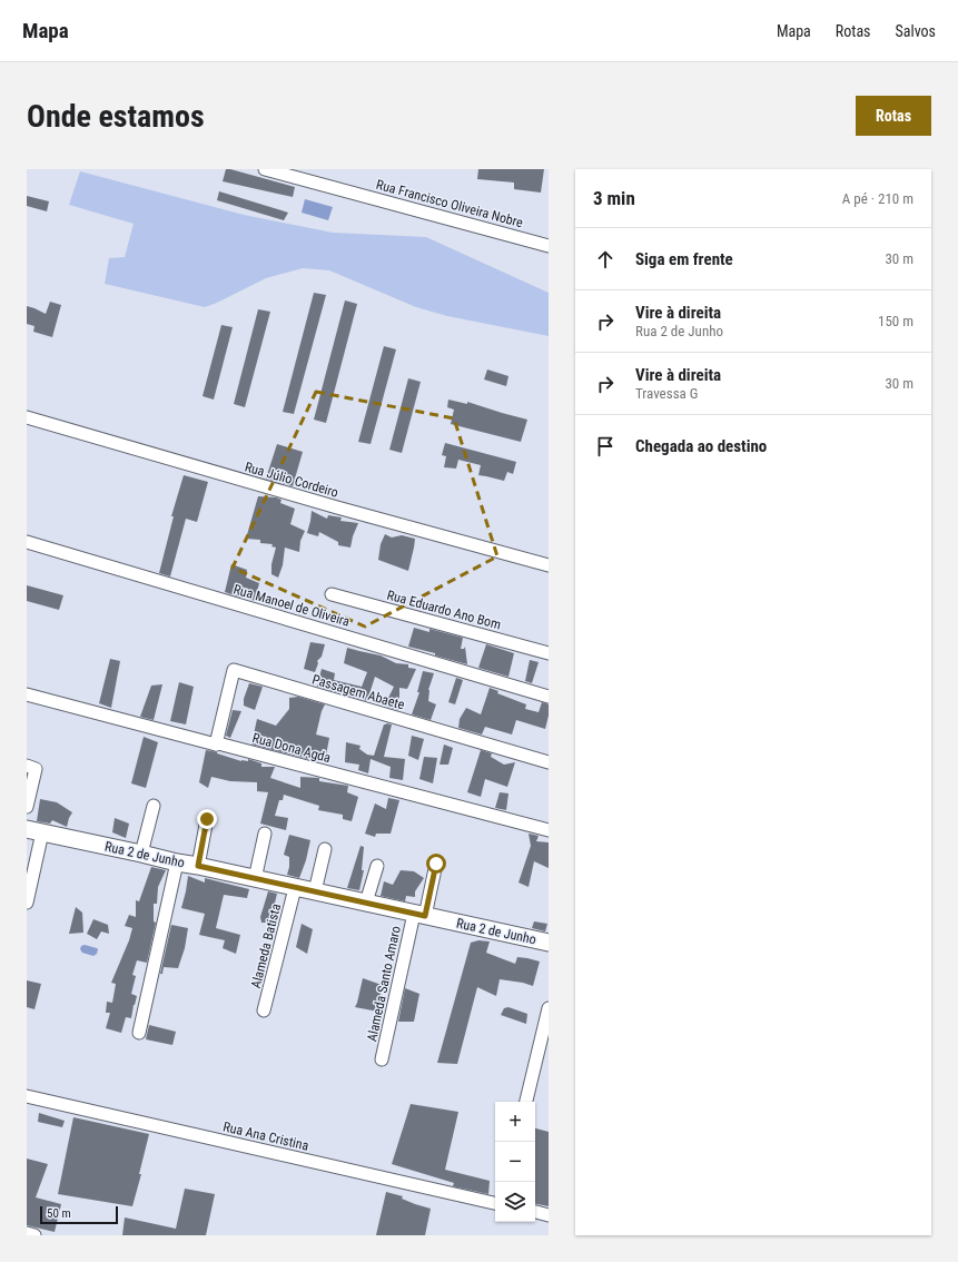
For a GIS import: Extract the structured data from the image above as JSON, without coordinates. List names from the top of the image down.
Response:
{
  "streets": {
    "street": [
      "Rua Francisco Oliveira Nobre",
      "Rua Júlio Cordeiro",
      "Rua Manoel de Oliveira",
      "Rua Eduardo Ano Bom",
      "Passagem Abaete",
      "Rua Dona Agda",
      "Rua 2 de Junho",
      "Alameda Batista",
      "Alameda Santo Amaro",
      "Rua Ana Cristina"
    ]
  },
  "crossings": [
    ["Passagem Abaete", "Rua Dona Agda"],
    ["Rua 2 de Junho", "Alameda Batista"],
    ["Rua 2 de Junho", "Alameda Santo Amaro"]
  ],
  "scale_bar": "50 m",
  "page": {
    "header": "Mapa",
    "nav": ["Mapa", "Rotas", "Salvos"],
    "buttons": "Rotas",
    "title": "Onde estamos",
    "heading": ["3 min", "A pé · 210 m"],
    "list": [
      ["Siga em frente", "30 m"],
      ["Vire à direita", "Rua 2 de Junho", "150 m"],
      ["Vire à direita", "Travessa G", "30 m"],
      "Chegada ao destino"
    ],
    "map_buttons": ["+", "−"],
    "scale": "50 m"
  }
}
